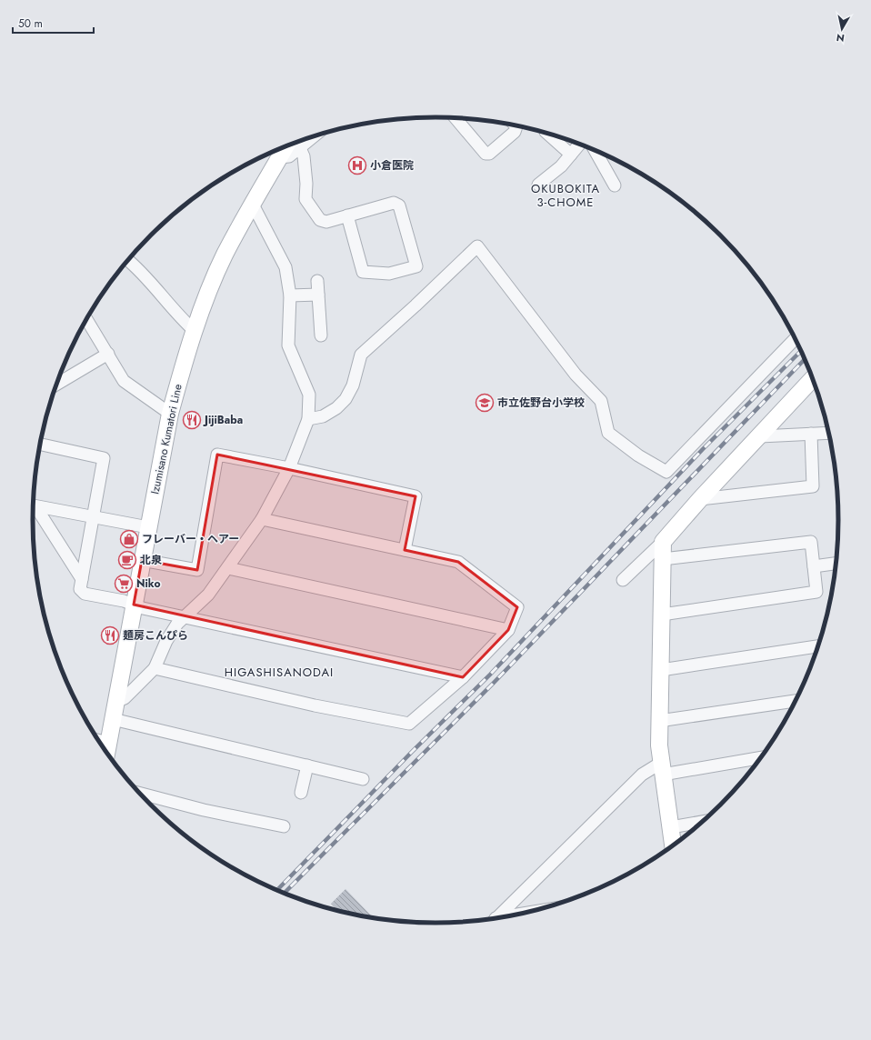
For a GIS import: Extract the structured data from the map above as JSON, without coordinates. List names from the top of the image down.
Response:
{
  "streets": {
    "main road": ["Izumisano Kumatori Line"]
  },
  "districts": ["OKUBOKITA 3-CHOME", "HIGASHISANODAI"],
  "places": {
    "hospital": ["小倉医院"],
    "school or university": ["市立佐野台小学校"],
    "restaurant": ["JijiBaba", "麺房こんぴら"],
    "shop": ["フレーバー・ヘアー"],
    "cafe": ["北泉"],
    "supermarket": ["Niko"]
  },
  "scale_bar": "50 m",
  "north": "bottom"
}
